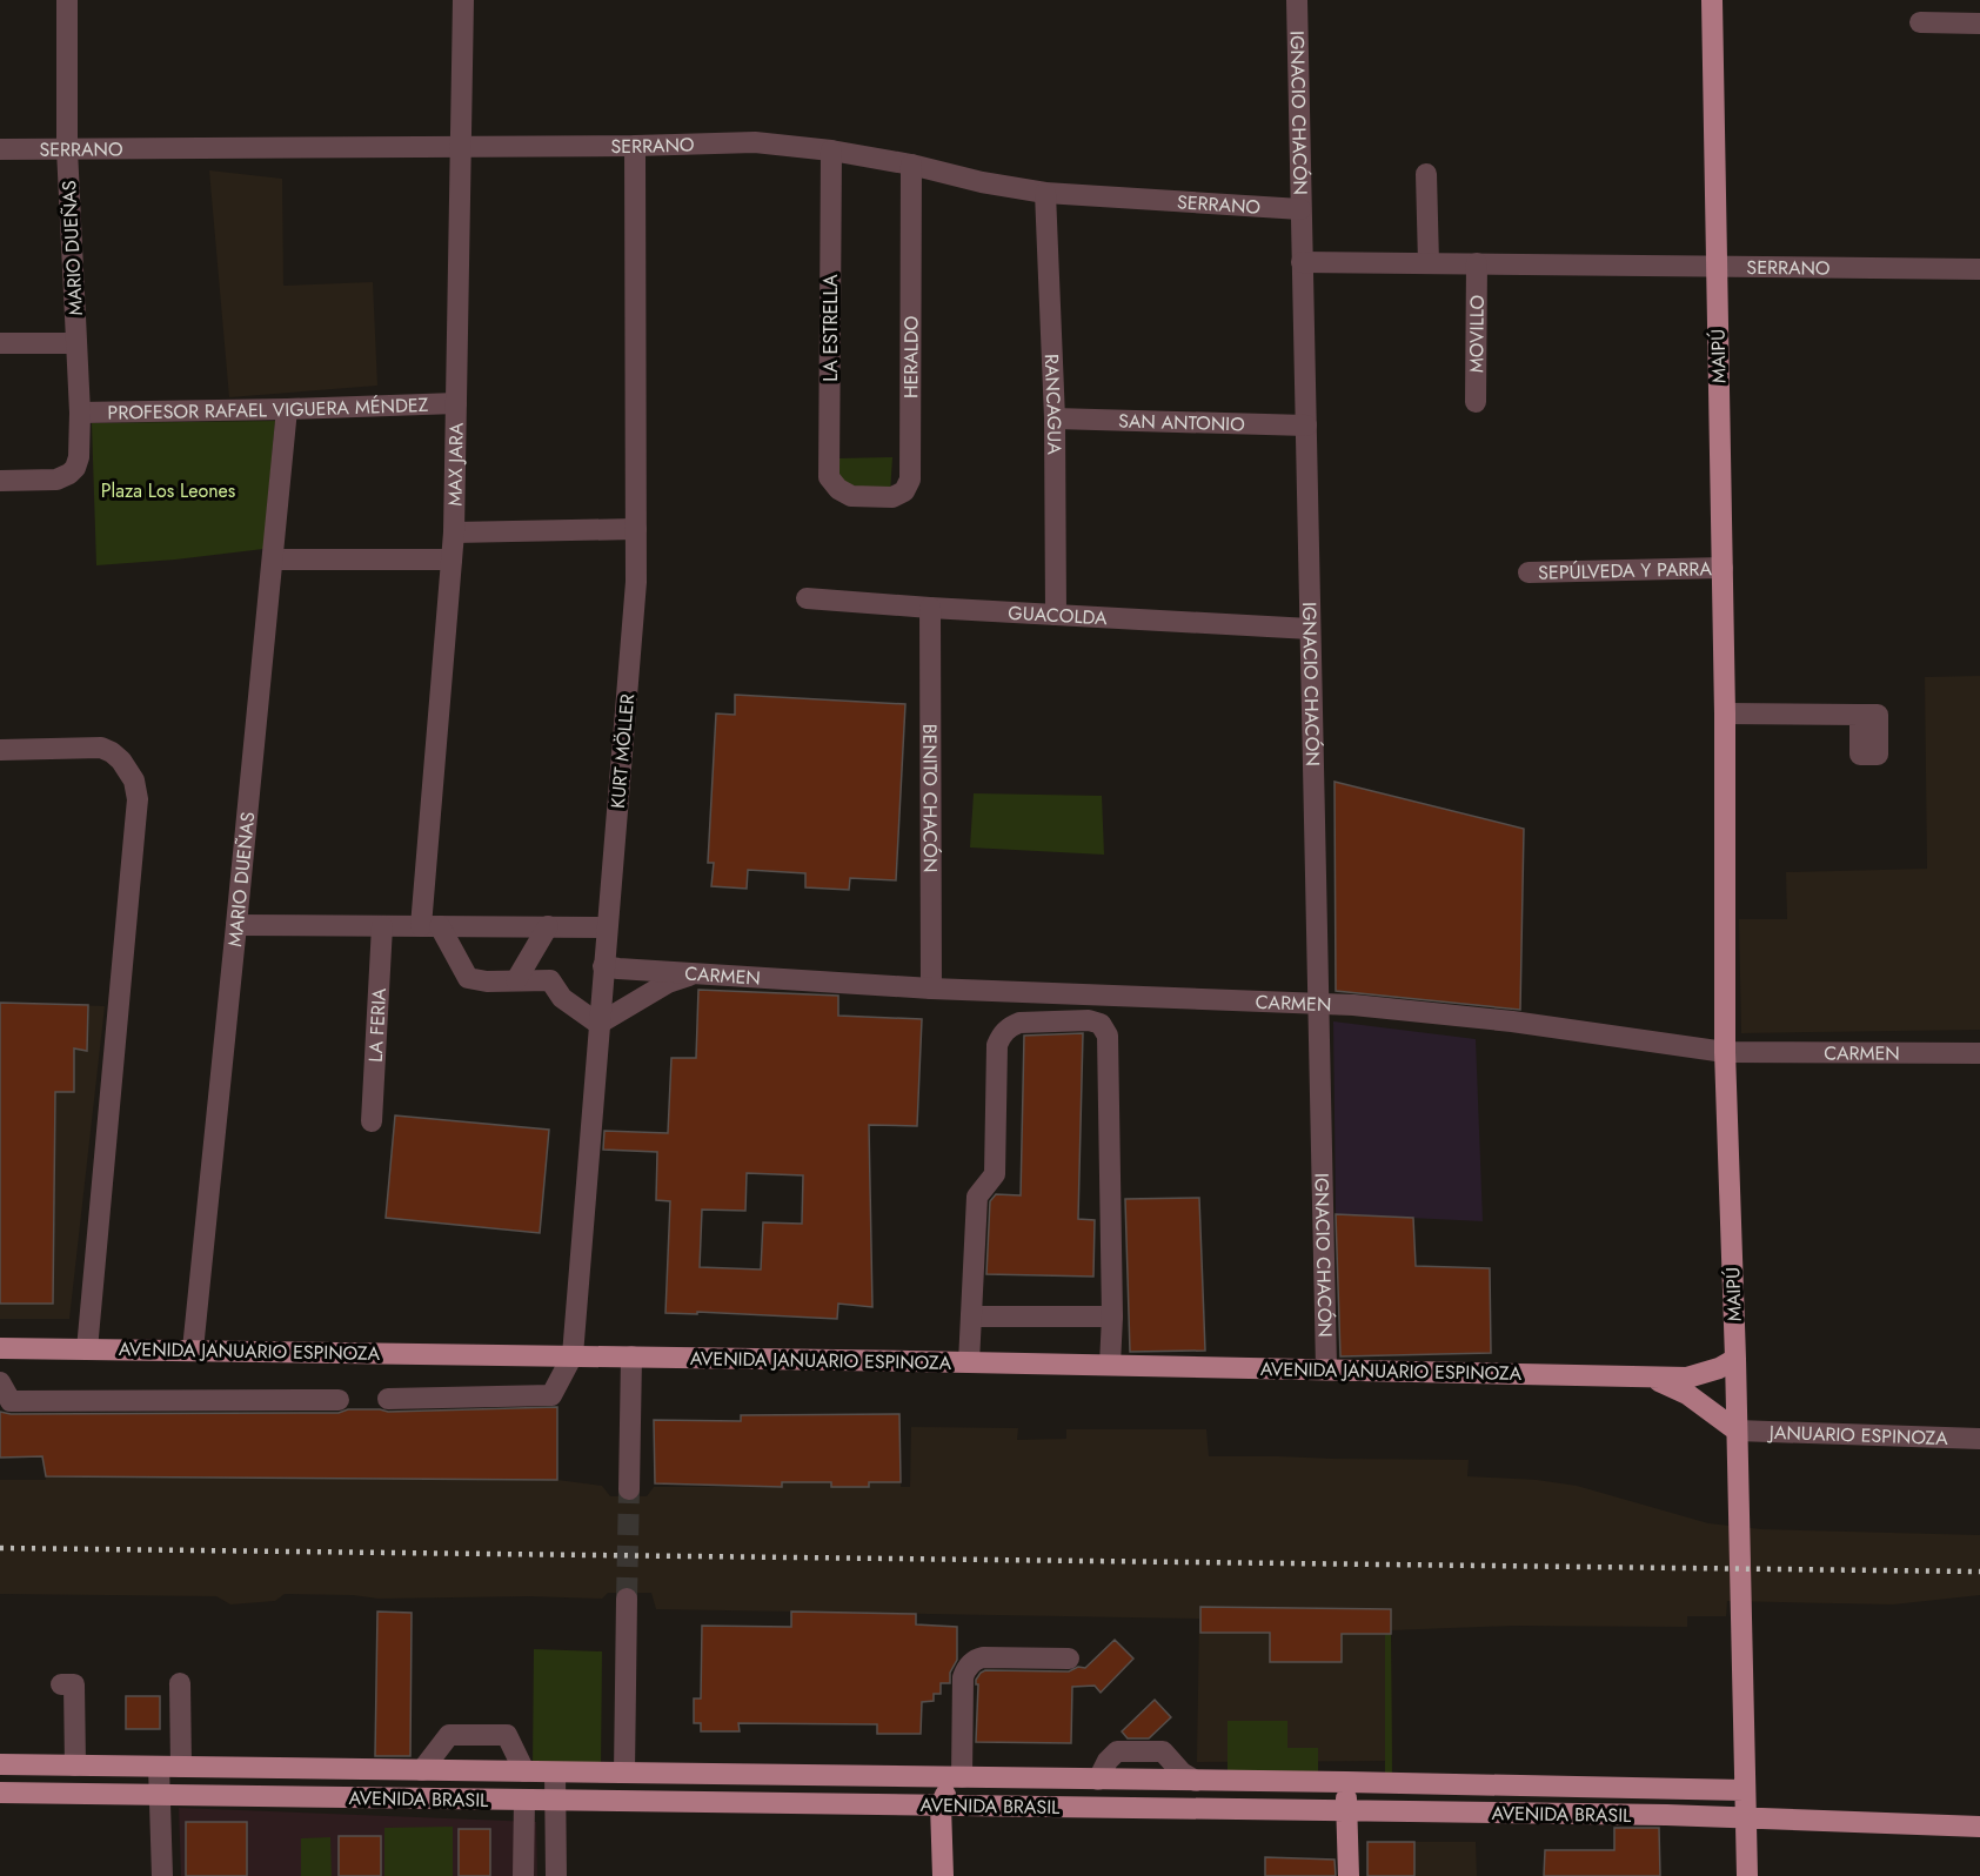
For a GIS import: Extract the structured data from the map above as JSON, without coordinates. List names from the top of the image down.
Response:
{
  "streets": {
    "main road": ["MAIPÚ", "AVENIDA JANUARIO ESPINOZA", "AVENIDA BRASIL"],
    "street": [
      "IGNACIO CHACÓN",
      "SERRANO",
      "MARIO DUEÑAS",
      "LA ESTRELLA",
      "MOVILLO",
      "HERALDO",
      "RANCAGUA",
      "PROFESOR RAFAEL VIGUERA MÉNDEZ",
      "SAN ANTONIO",
      "MAX JARA",
      "SEPÚLVEDA Y PARRA",
      "GUACOLDA",
      "KURT MÖLLER",
      "BENITO CHACÓN",
      "CARMEN",
      "LA FERIA",
      "JANUARIO ESPINOZA"
    ]
  },
  "crossings": [
    ["IGNACIO CHACÓN", "SERRANO"],
    ["IGNACIO CHACÓN", "SAN ANTONIO"],
    ["IGNACIO CHACÓN", "GUACOLDA"],
    ["IGNACIO CHACÓN", "CARMEN"],
    ["IGNACIO CHACÓN", "AVENIDA JANUARIO ESPINOZA"],
    ["SERRANO", "MARIO DUEÑAS"],
    ["SERRANO", "LA ESTRELLA"],
    ["SERRANO", "MOVILLO"],
    ["SERRANO", "HERALDO"],
    ["SERRANO", "MAIPÚ"],
    ["SERRANO", "RANCAGUA"],
    ["SERRANO", "MAX JARA"],
    ["SERRANO", "KURT MÖLLER"],
    ["MARIO DUEÑAS", "PROFESOR RAFAEL VIGUERA MÉNDEZ"],
    ["MARIO DUEÑAS", "AVENIDA JANUARIO ESPINOZA"],
    ["LA ESTRELLA", "HERALDO"],
    ["MAIPÚ", "SEPÚLVEDA Y PARRA"],
    ["MAIPÚ", "CARMEN"],
    ["MAIPÚ", "AVENIDA JANUARIO ESPINOZA"],
    ["MAIPÚ", "JANUARIO ESPINOZA"],
    ["MAIPÚ", "AVENIDA BRASIL"],
    ["RANCAGUA", "SAN ANTONIO"],
    ["RANCAGUA", "GUACOLDA"],
    ["PROFESOR RAFAEL VIGUERA MÉNDEZ", "MAX JARA"],
    ["GUACOLDA", "BENITO CHACÓN"],
    ["KURT MÖLLER", "CARMEN"],
    ["KURT MÖLLER", "AVENIDA JANUARIO ESPINOZA"],
    ["BENITO CHACÓN", "CARMEN"],
    ["AVENIDA JANUARIO ESPINOZA", "JANUARIO ESPINOZA"]
  ],
  "parks": ["Plaza Los Leones"]
}
